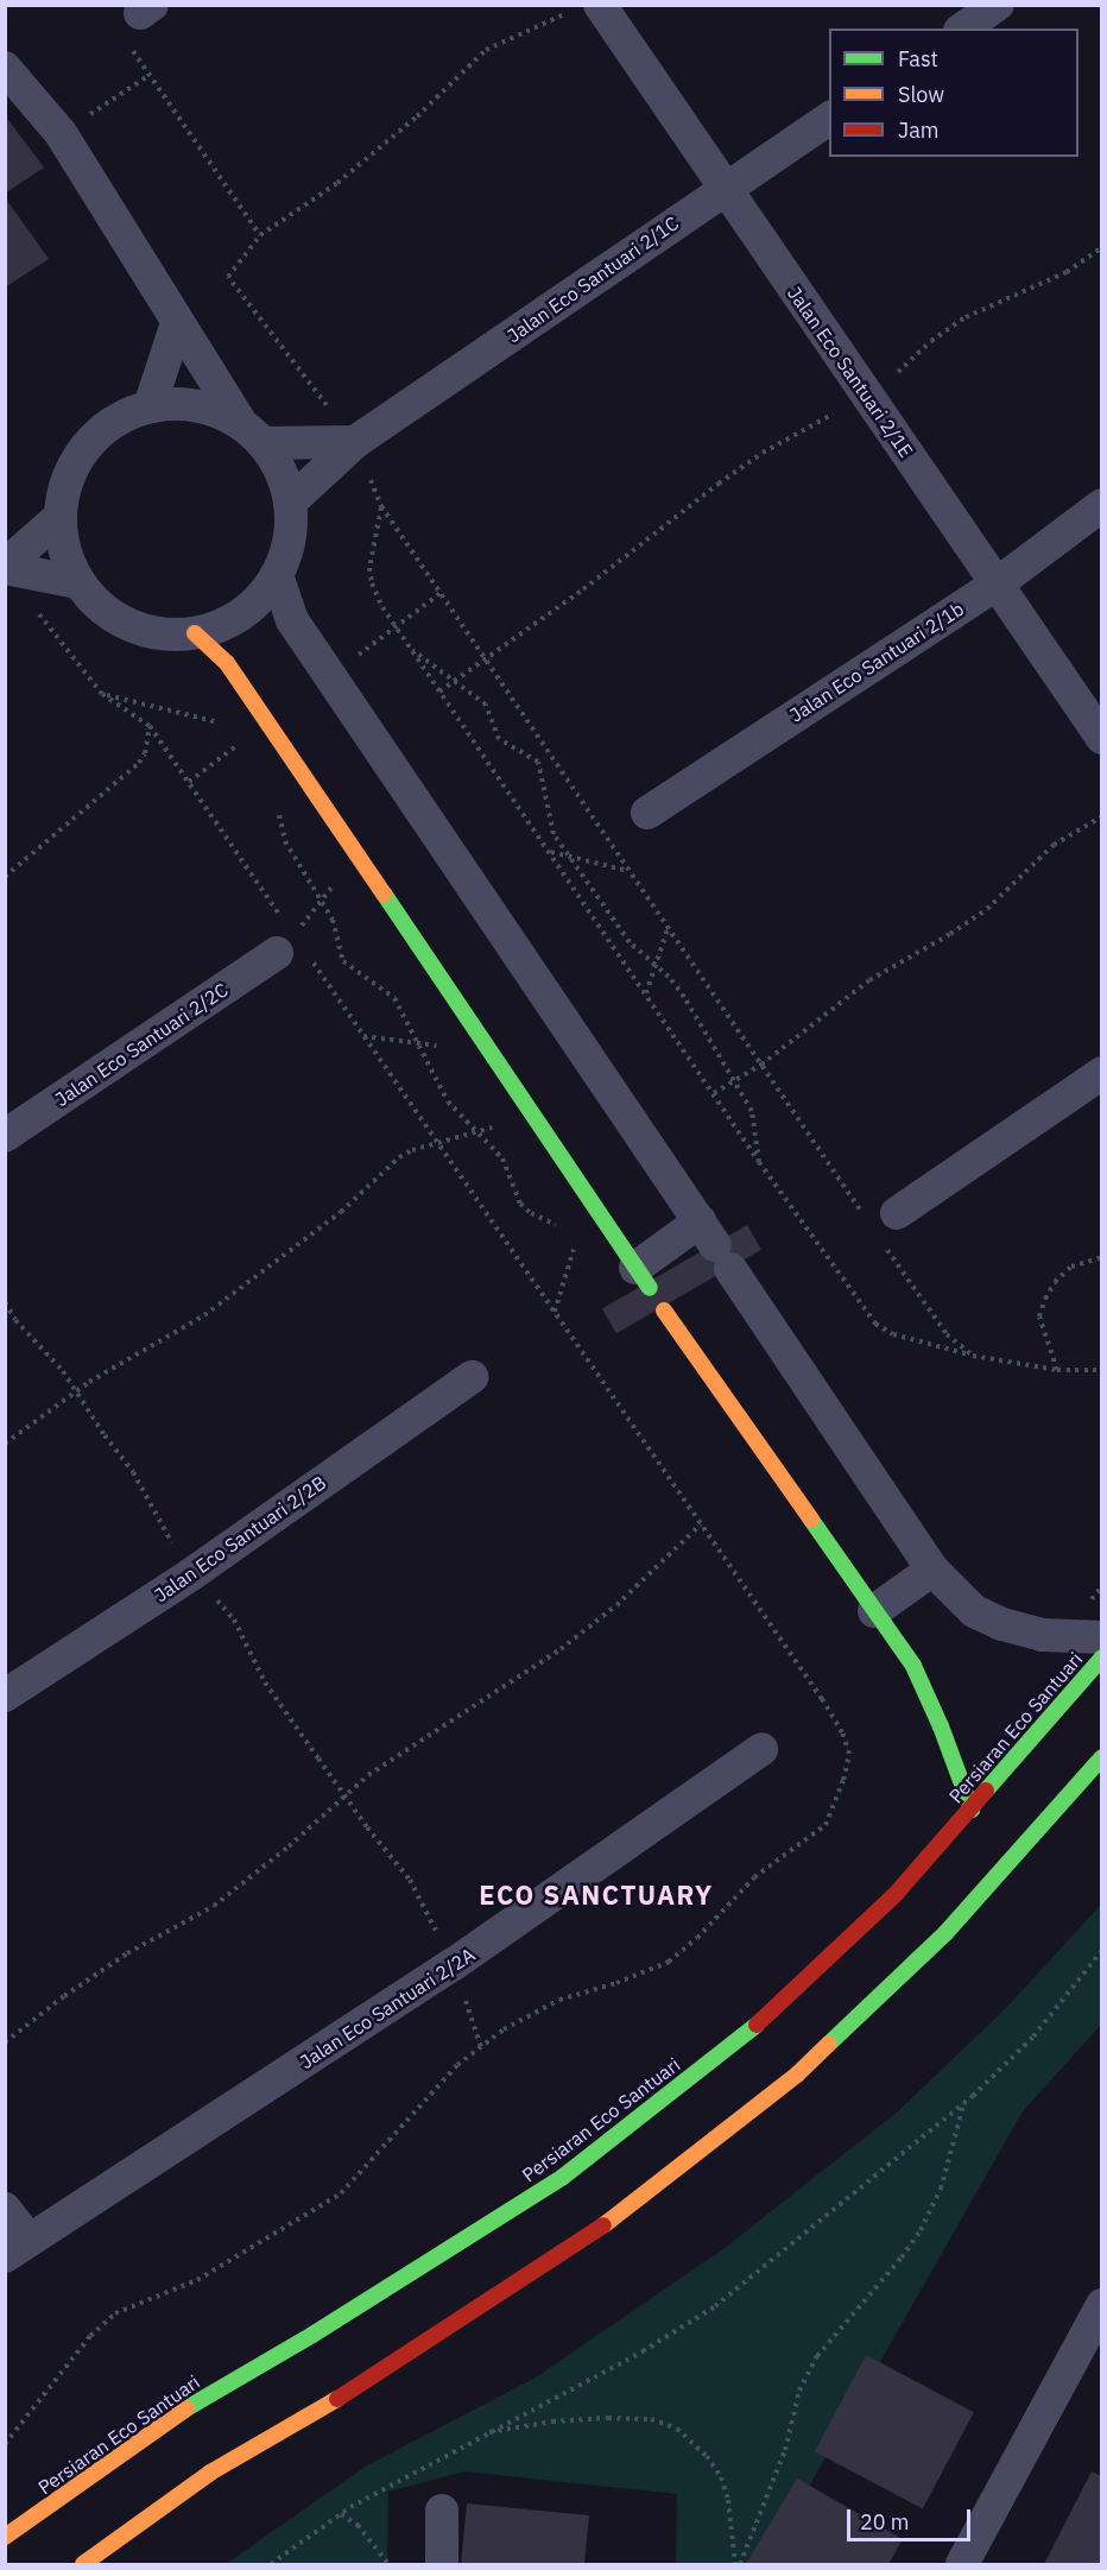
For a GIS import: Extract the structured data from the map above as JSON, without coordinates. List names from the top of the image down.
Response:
{
  "streets": {
    "street": [
      "Jalan Eco Santuari 2/1C",
      "Jalan Eco Santuari 2/1E",
      "Jalan Eco Santuari 2/1b",
      "Jalan Eco Santuari 2/2C",
      "Jalan Eco Santuari 2/2B",
      "Persiaran Eco Santuari",
      "Jalan Eco Santuari 2/2A"
    ]
  },
  "crossings": [
    ["Jalan Eco Santuari 2/1C", "Jalan Eco Santuari 2/1E"],
    ["Jalan Eco Santuari 2/1E", "Jalan Eco Santuari 2/1b"]
  ],
  "districts": ["ECO SANCTUARY"],
  "legend": ["Fast", "Slow", "Jam"],
  "scale_bar": "20 m"
}
